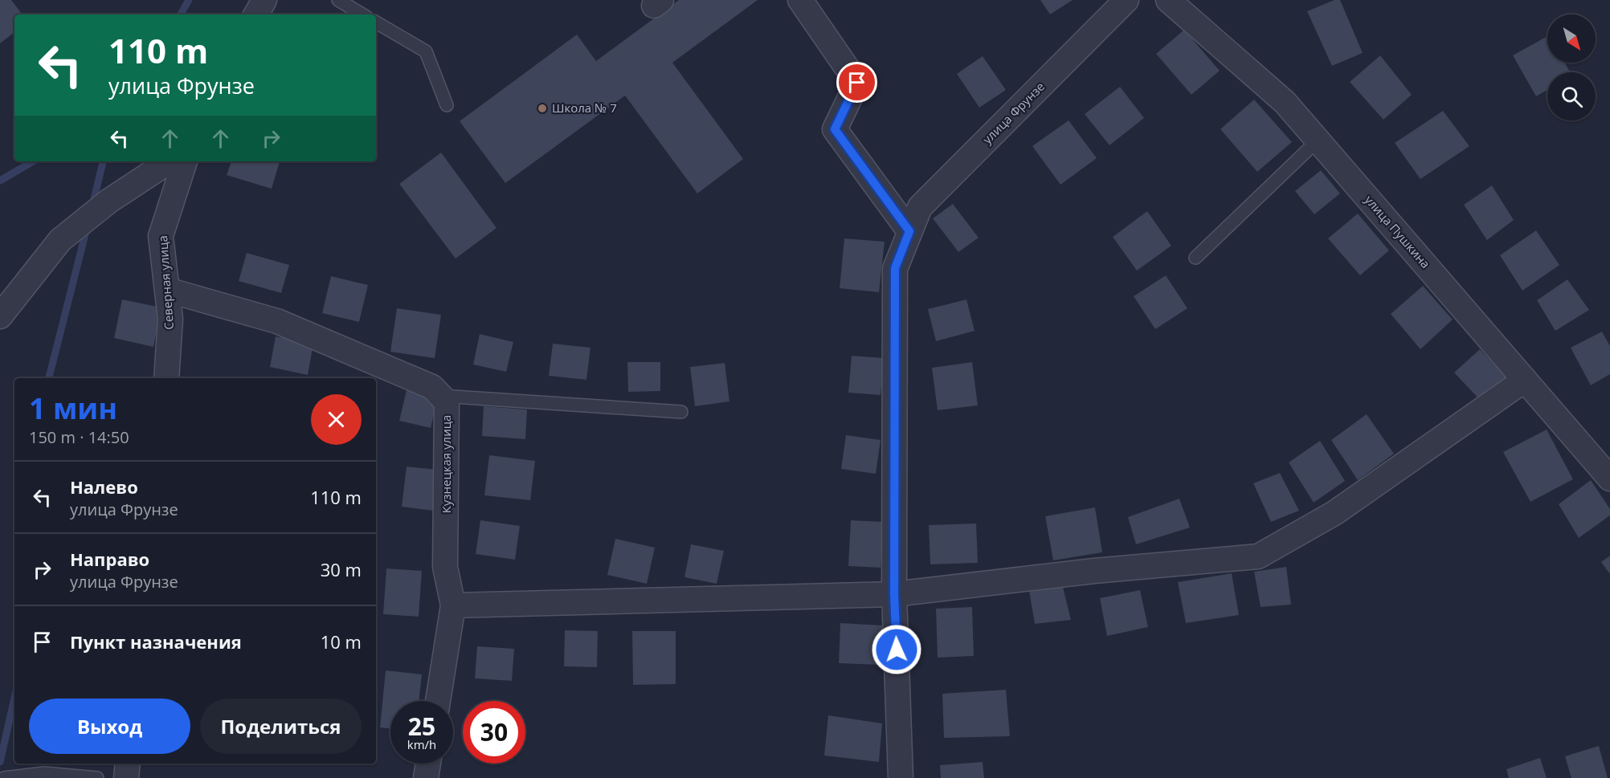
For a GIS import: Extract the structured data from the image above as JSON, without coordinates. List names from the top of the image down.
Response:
{
  "streets": {
    "street": [
      "улица Фрунзе",
      "улица Пушкина",
      "Северная улица",
      "Кузнецкая улица"
    ]
  },
  "places": ["Школа № 7"],
  "north": "bottom right",
  "page": {
    "turn": ["110 m", "улица Фрунзе"],
    "heading": ["1 мин", "150 m · 14:50"],
    "list": [
      {
        "name": "Налево",
        "note": "улица Фрунзе",
        "value": "110 m"
      },
      {
        "name": "Направо",
        "note": "улица Фрунзе",
        "value": "30 m"
      },
      {
        "name": "Пункт назначения",
        "value": "10 m"
      }
    ],
    "buttons": ["Выход", "Поделиться"],
    "speed": "25 km/h",
    "limit": "30"
  }
}
